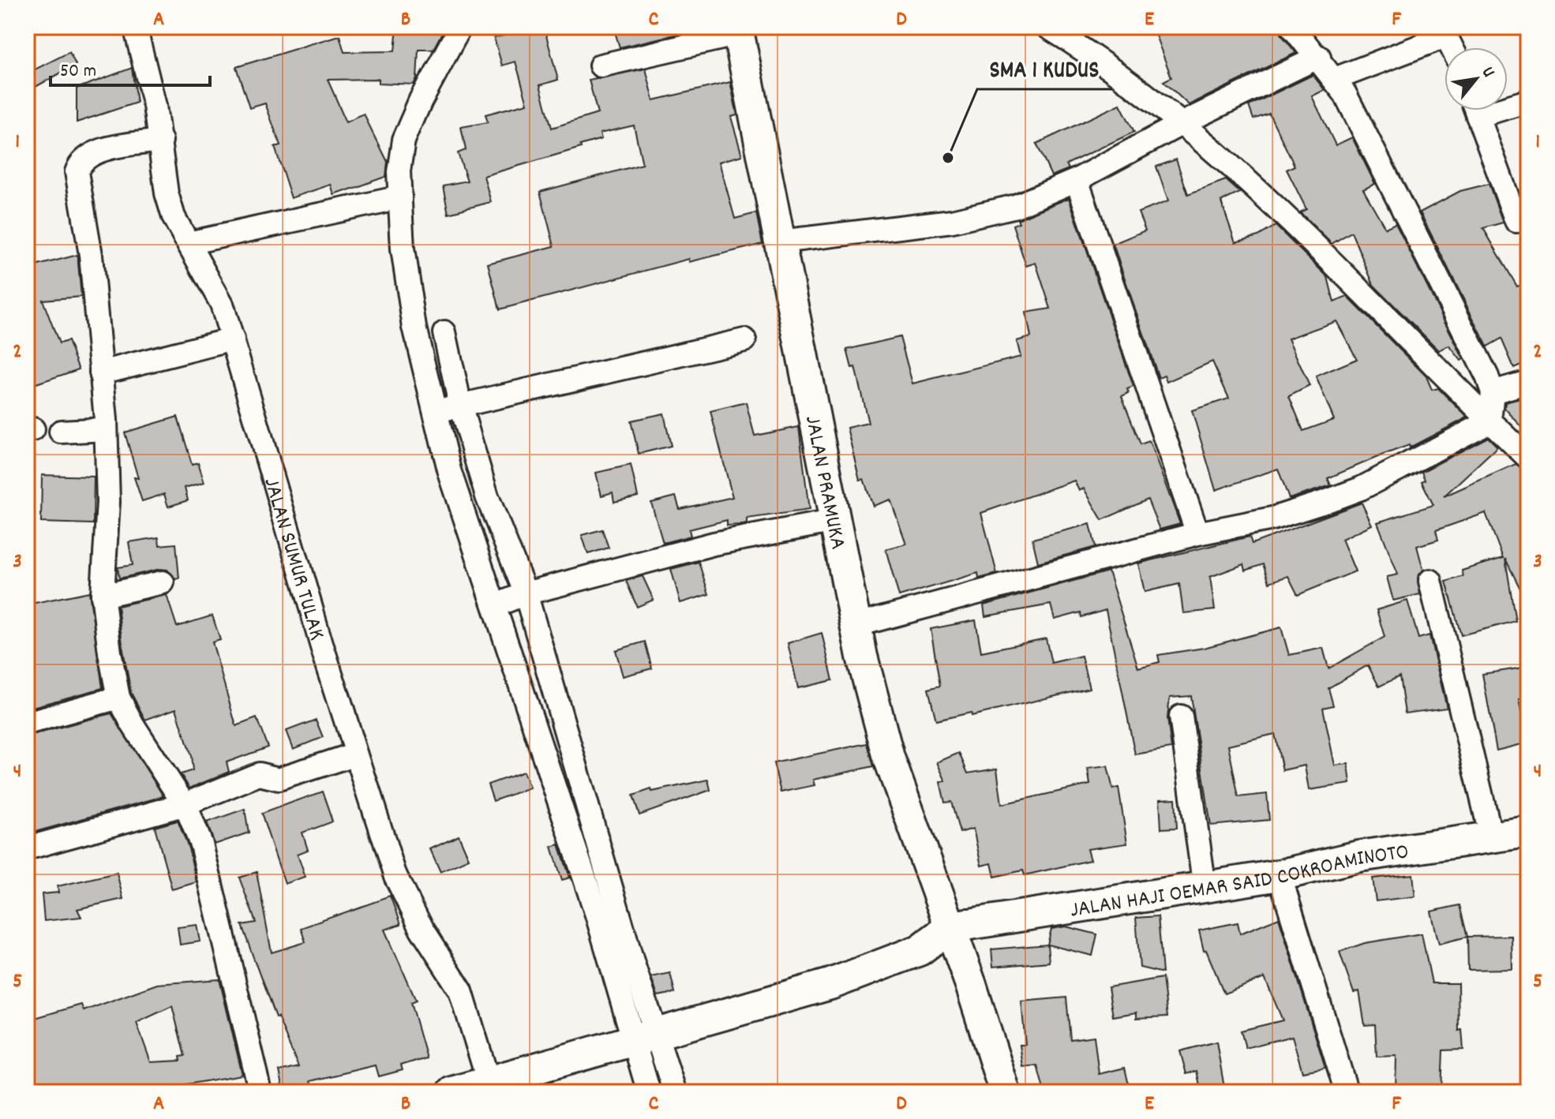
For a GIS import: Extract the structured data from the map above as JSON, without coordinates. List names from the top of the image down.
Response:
{
  "streets": {
    "main road": ["JALAN PRAMUKA", "JALAN HAJI OEMAR SAID COKROAMINOTO"],
    "street": ["JALAN SUMUR TULAK"]
  },
  "crossings": [
    ["JALAN PRAMUKA", "JALAN HAJI OEMAR SAID COKROAMINOTO"]
  ],
  "places": ["SMA 1 KUDUS"],
  "scale_bar": "50 m",
  "north": "top right",
  "grid": {
    "columns": [
      "A",
      "B",
      "C",
      "D",
      "E",
      "F"
    ],
    "rows": [
      "1",
      "2",
      "3",
      "4",
      "5"
    ]
  }
}
